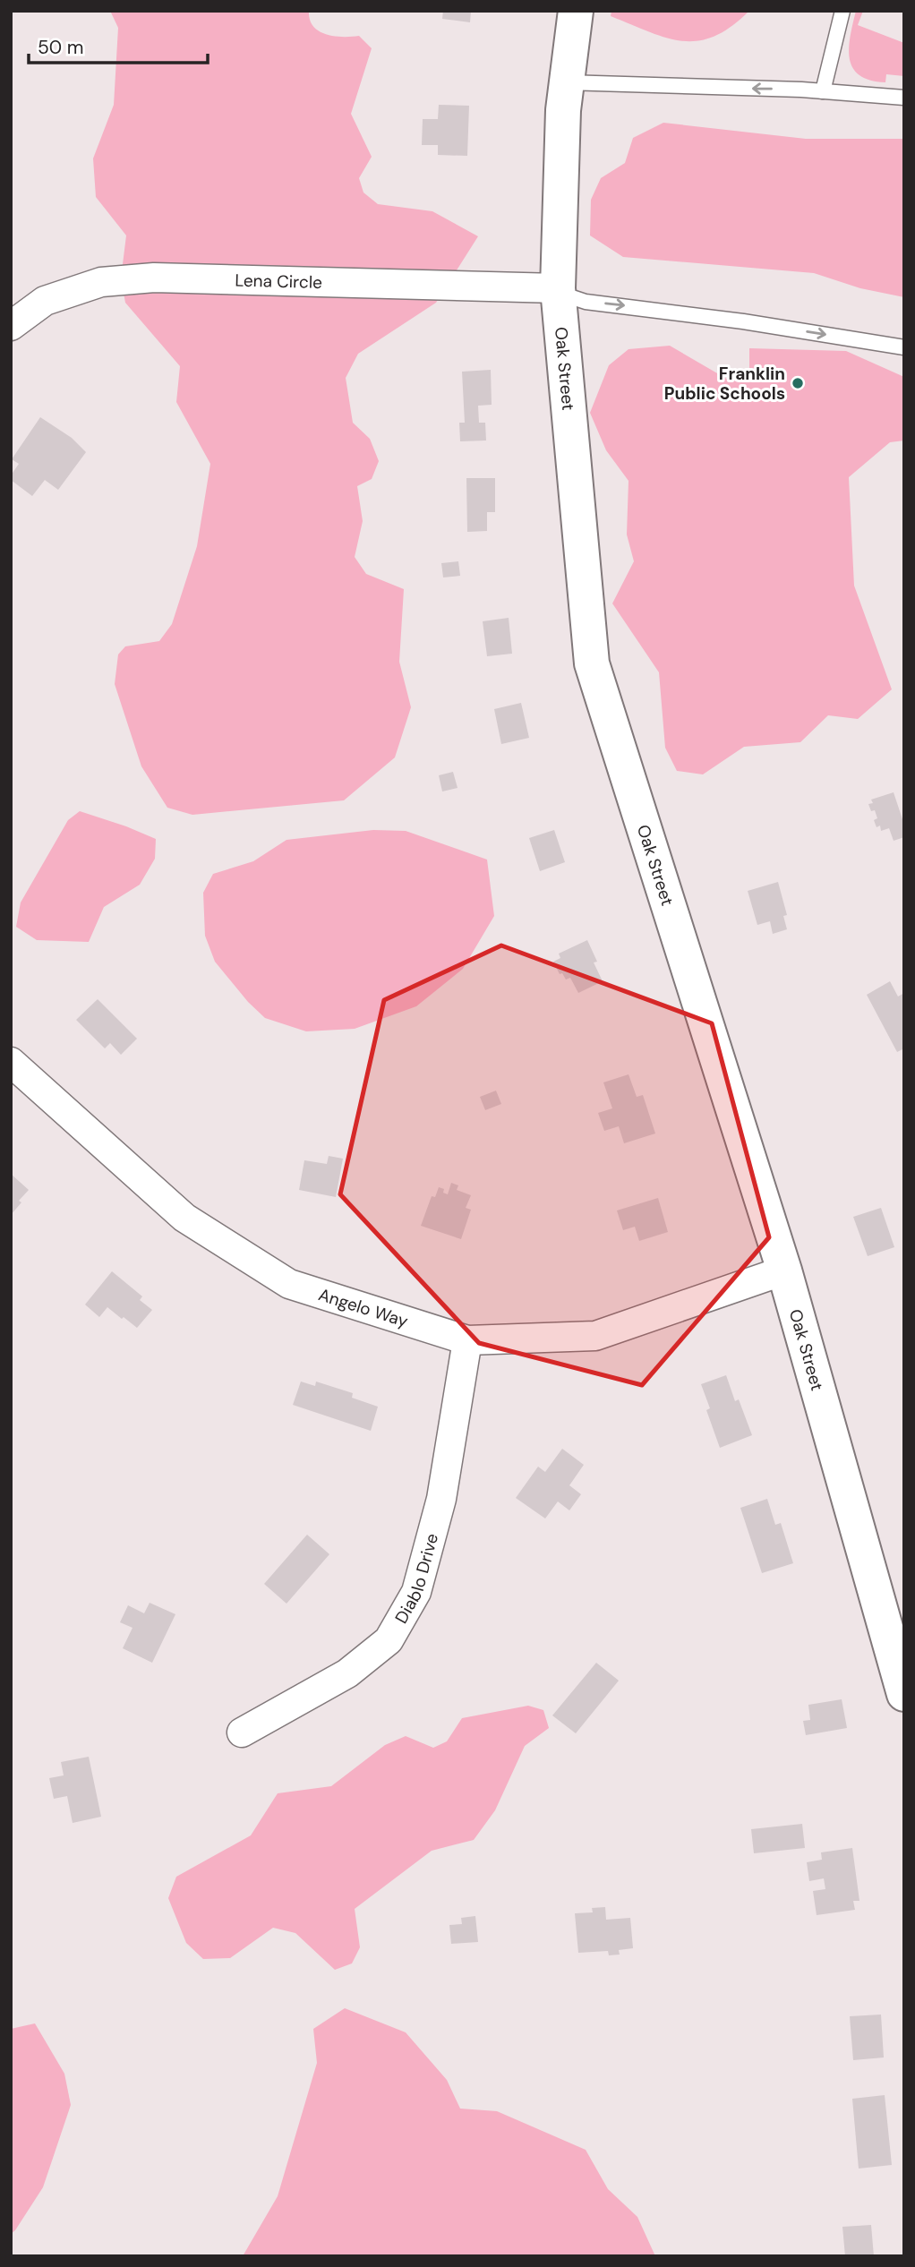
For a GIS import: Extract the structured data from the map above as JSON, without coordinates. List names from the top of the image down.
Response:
{
  "streets": {
    "main road": ["Oak Street"],
    "street": ["Lena Circle", "Angelo Way", "Diablo Drive"]
  },
  "crossings": [
    ["Lena Circle", "Oak Street"],
    ["Oak Street", "Angelo Way"],
    ["Angelo Way", "Diablo Drive"]
  ],
  "places": ["Franklin Public Schools"],
  "scale_bar": "50 m"
}
